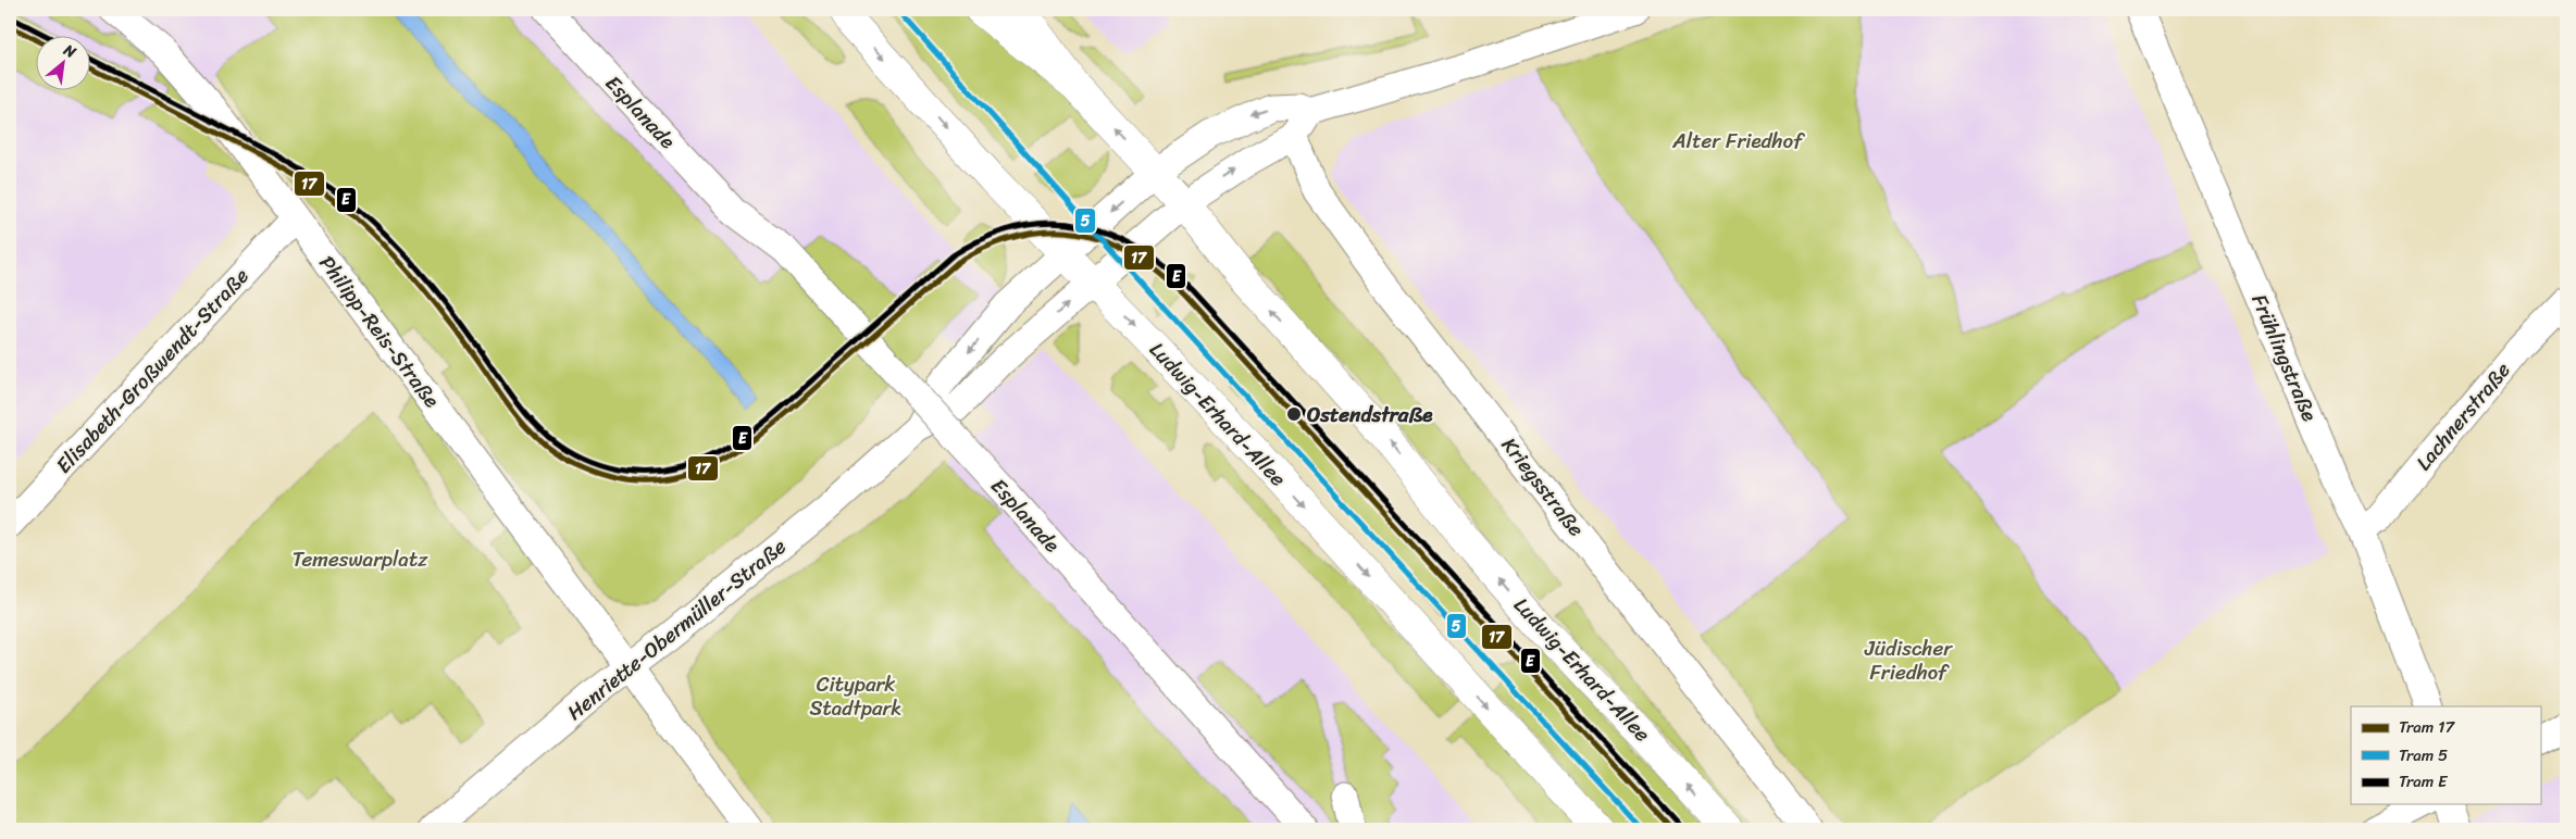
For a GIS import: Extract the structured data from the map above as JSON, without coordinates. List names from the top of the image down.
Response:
{
  "streets": {
    "main road": ["Ludwig-Erhard-Allee"],
    "street": [
      "Esplanade",
      "Philipp-Reis-Straße",
      "Frühlingstraße",
      "Elisabeth-Großwendt-Straße",
      "Lachnerstraße",
      "Kriegsstraße",
      "Henriette-Obermüller-Straße"
    ]
  },
  "crossings": [
    ["Philipp-Reis-Straße", "Elisabeth-Großwendt-Straße"],
    ["Philipp-Reis-Straße", "Henriette-Obermüller-Straße"],
    ["Frühlingstraße", "Lachnerstraße"],
    ["Ludwig-Erhard-Allee", "Henriette-Obermüller-Straße"]
  ],
  "parks": [
    "Alter Friedhof",
    "Temeswarplatz",
    "Jüdischer Friedhof",
    "Citypark Stadtpark"
  ],
  "places": ["Ostendstraße"],
  "lines": ["tram line 5", "tram line E", "tram line 17"],
  "legend": ["Tram 17", "Tram 5", "Tram E"],
  "north": "top right"
}
